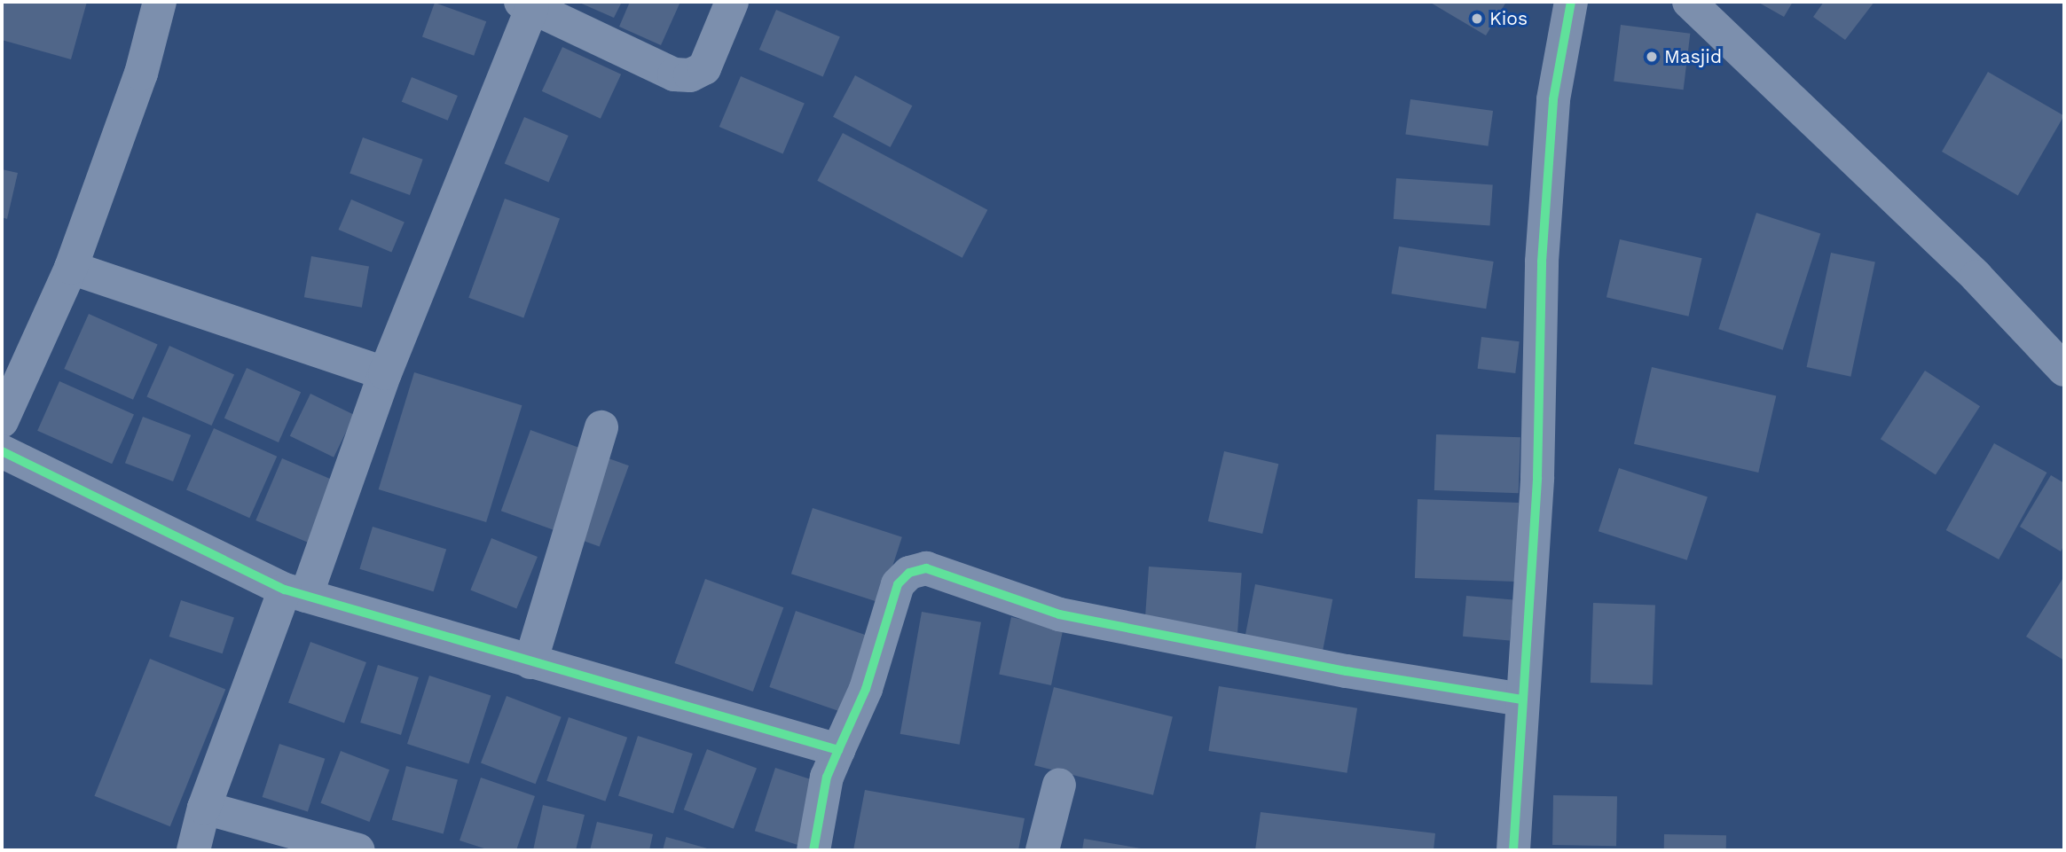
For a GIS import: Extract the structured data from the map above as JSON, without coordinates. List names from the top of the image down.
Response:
{
  "places": ["Kios", "Masjid"]
}
